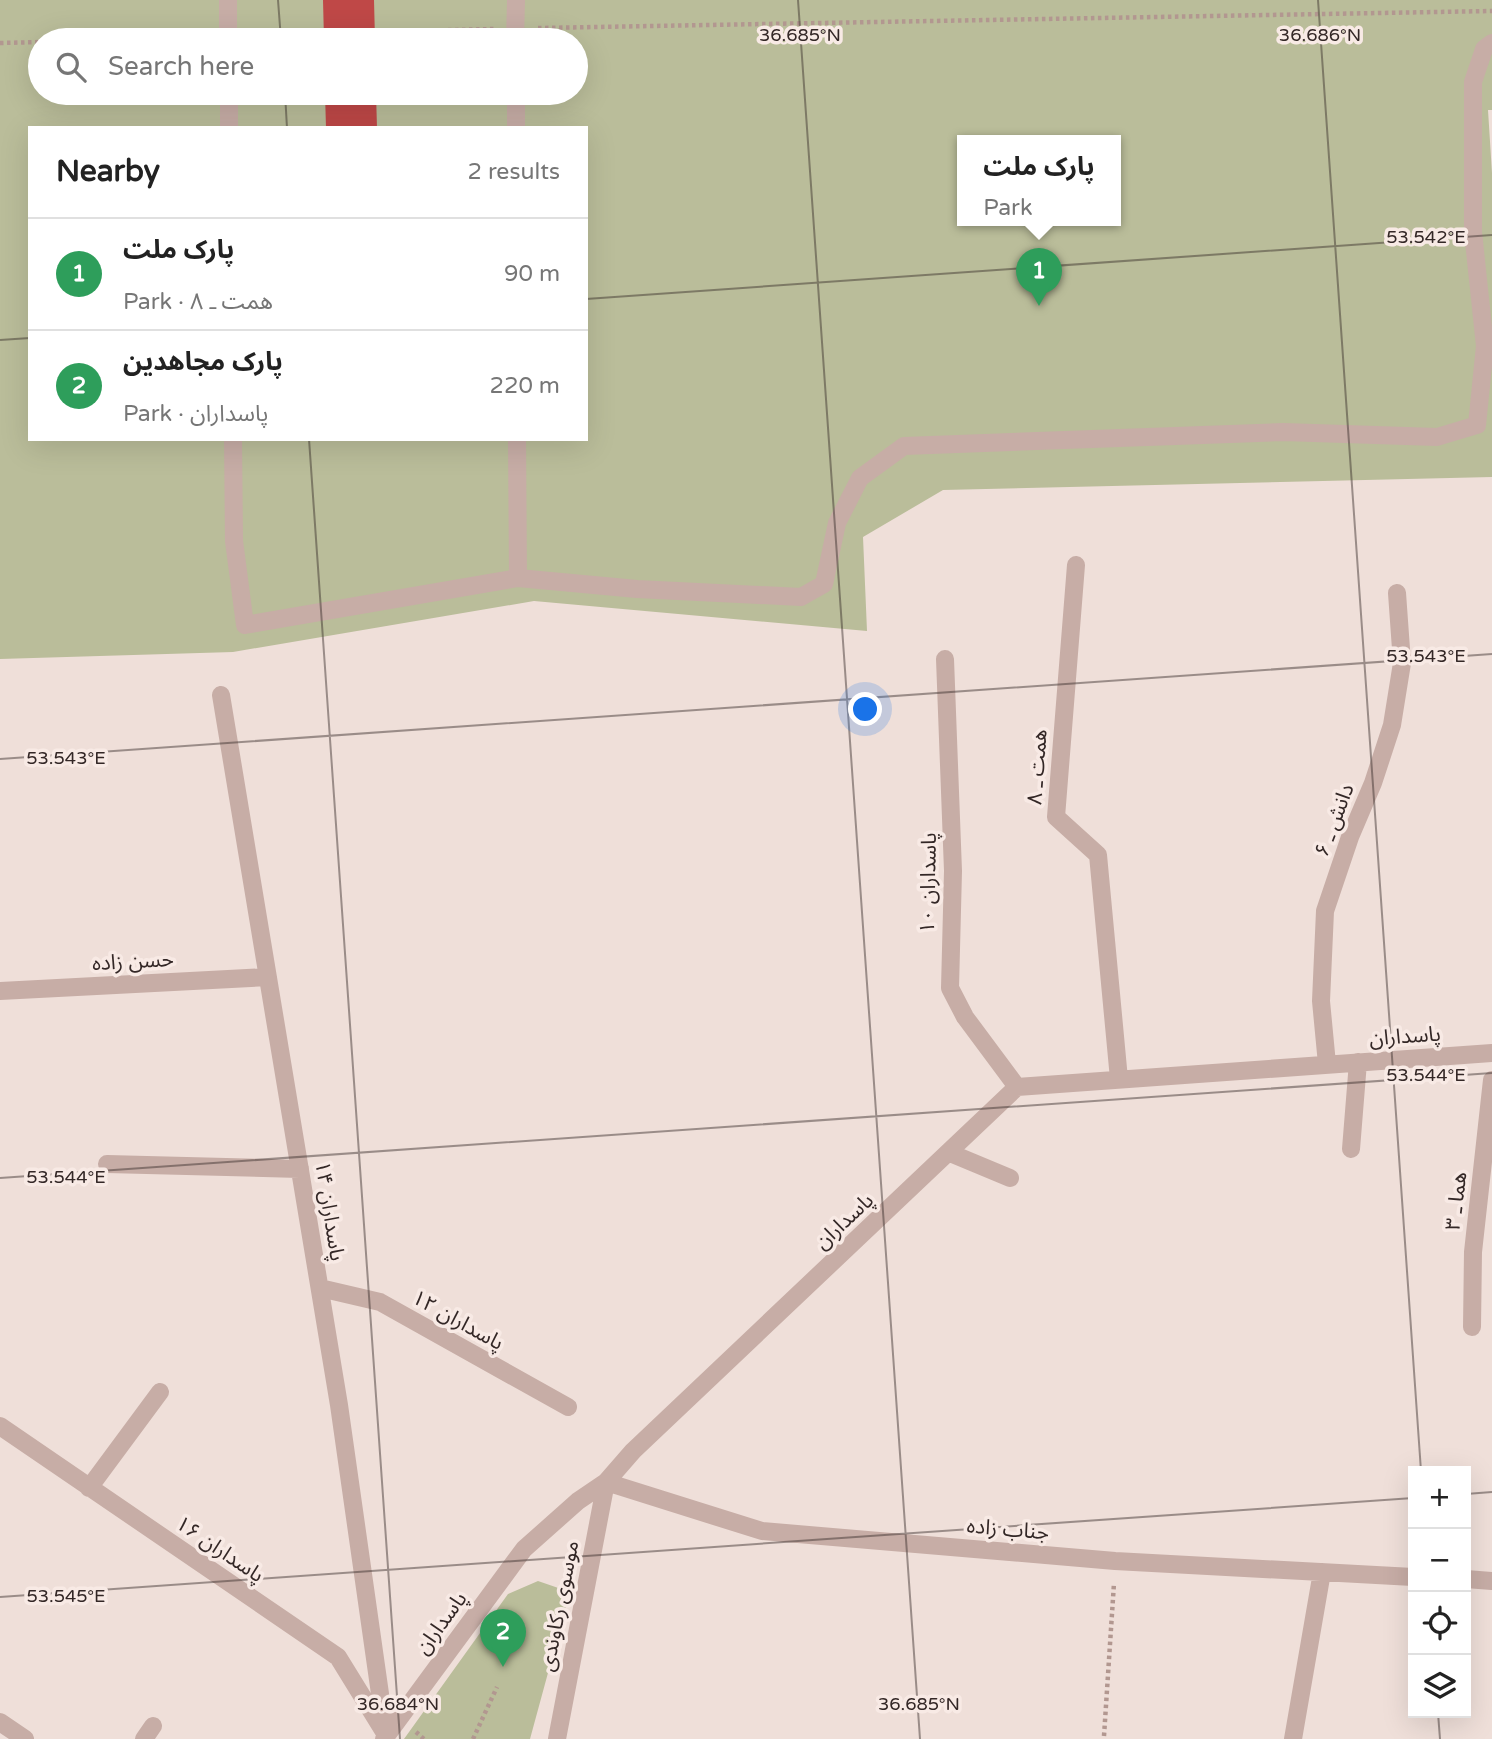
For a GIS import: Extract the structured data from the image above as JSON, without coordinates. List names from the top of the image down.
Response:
{
  "streets": {
    "street": [
      "همت ـ ۸",
      "دانش ـ ۶",
      "پاسداران ۱۰",
      "حسن زاده",
      "پاسداران",
      "هما ـ ۳",
      "پاسداران ۱۴",
      "پاسداران ۱۲",
      "جناب زاده",
      "پاسداران ۱۶",
      "موسوی رکاوندی"
    ]
  },
  "crossings": [
    ["همت ـ ۸", "پاسداران"],
    ["دانش ـ ۶", "پاسداران"],
    ["پاسداران ۱۰", "پاسداران"],
    ["حسن زاده", "پاسداران ۱۴"],
    ["پاسداران", "پاسداران ۱۴"],
    ["پاسداران", "جناب زاده"],
    ["پاسداران", "پاسداران ۱۶"],
    ["پاسداران", "موسوی رکاوندی"],
    ["پاسداران ۱۴", "پاسداران ۱۲"],
    ["پاسداران ۱۴", "پاسداران ۱۶"],
    ["جناب زاده", "موسوی رکاوندی"]
  ],
  "page": {
    "search": "Search here",
    "heading": ["Nearby", "2 results"],
    "popup": ["پارک ملت", "Park"],
    "list": [
      {
        "mark": "1",
        "name": "پارک ملت",
        "note": "Park · همت ـ ۸",
        "value": "90 m"
      },
      {
        "mark": "2",
        "name": "پارک مجاهدین",
        "note": "Park · پاسداران",
        "value": "220 m"
      }
    ],
    "pins": ["1", "2"],
    "map_buttons": ["+", "−"]
  },
  "coordinates": [
    "36.685°N",
    "36.686°N",
    "53.542°E",
    "53.543°E",
    "53.544°E",
    "53.545°E",
    "36.684°N"
  ]
}
